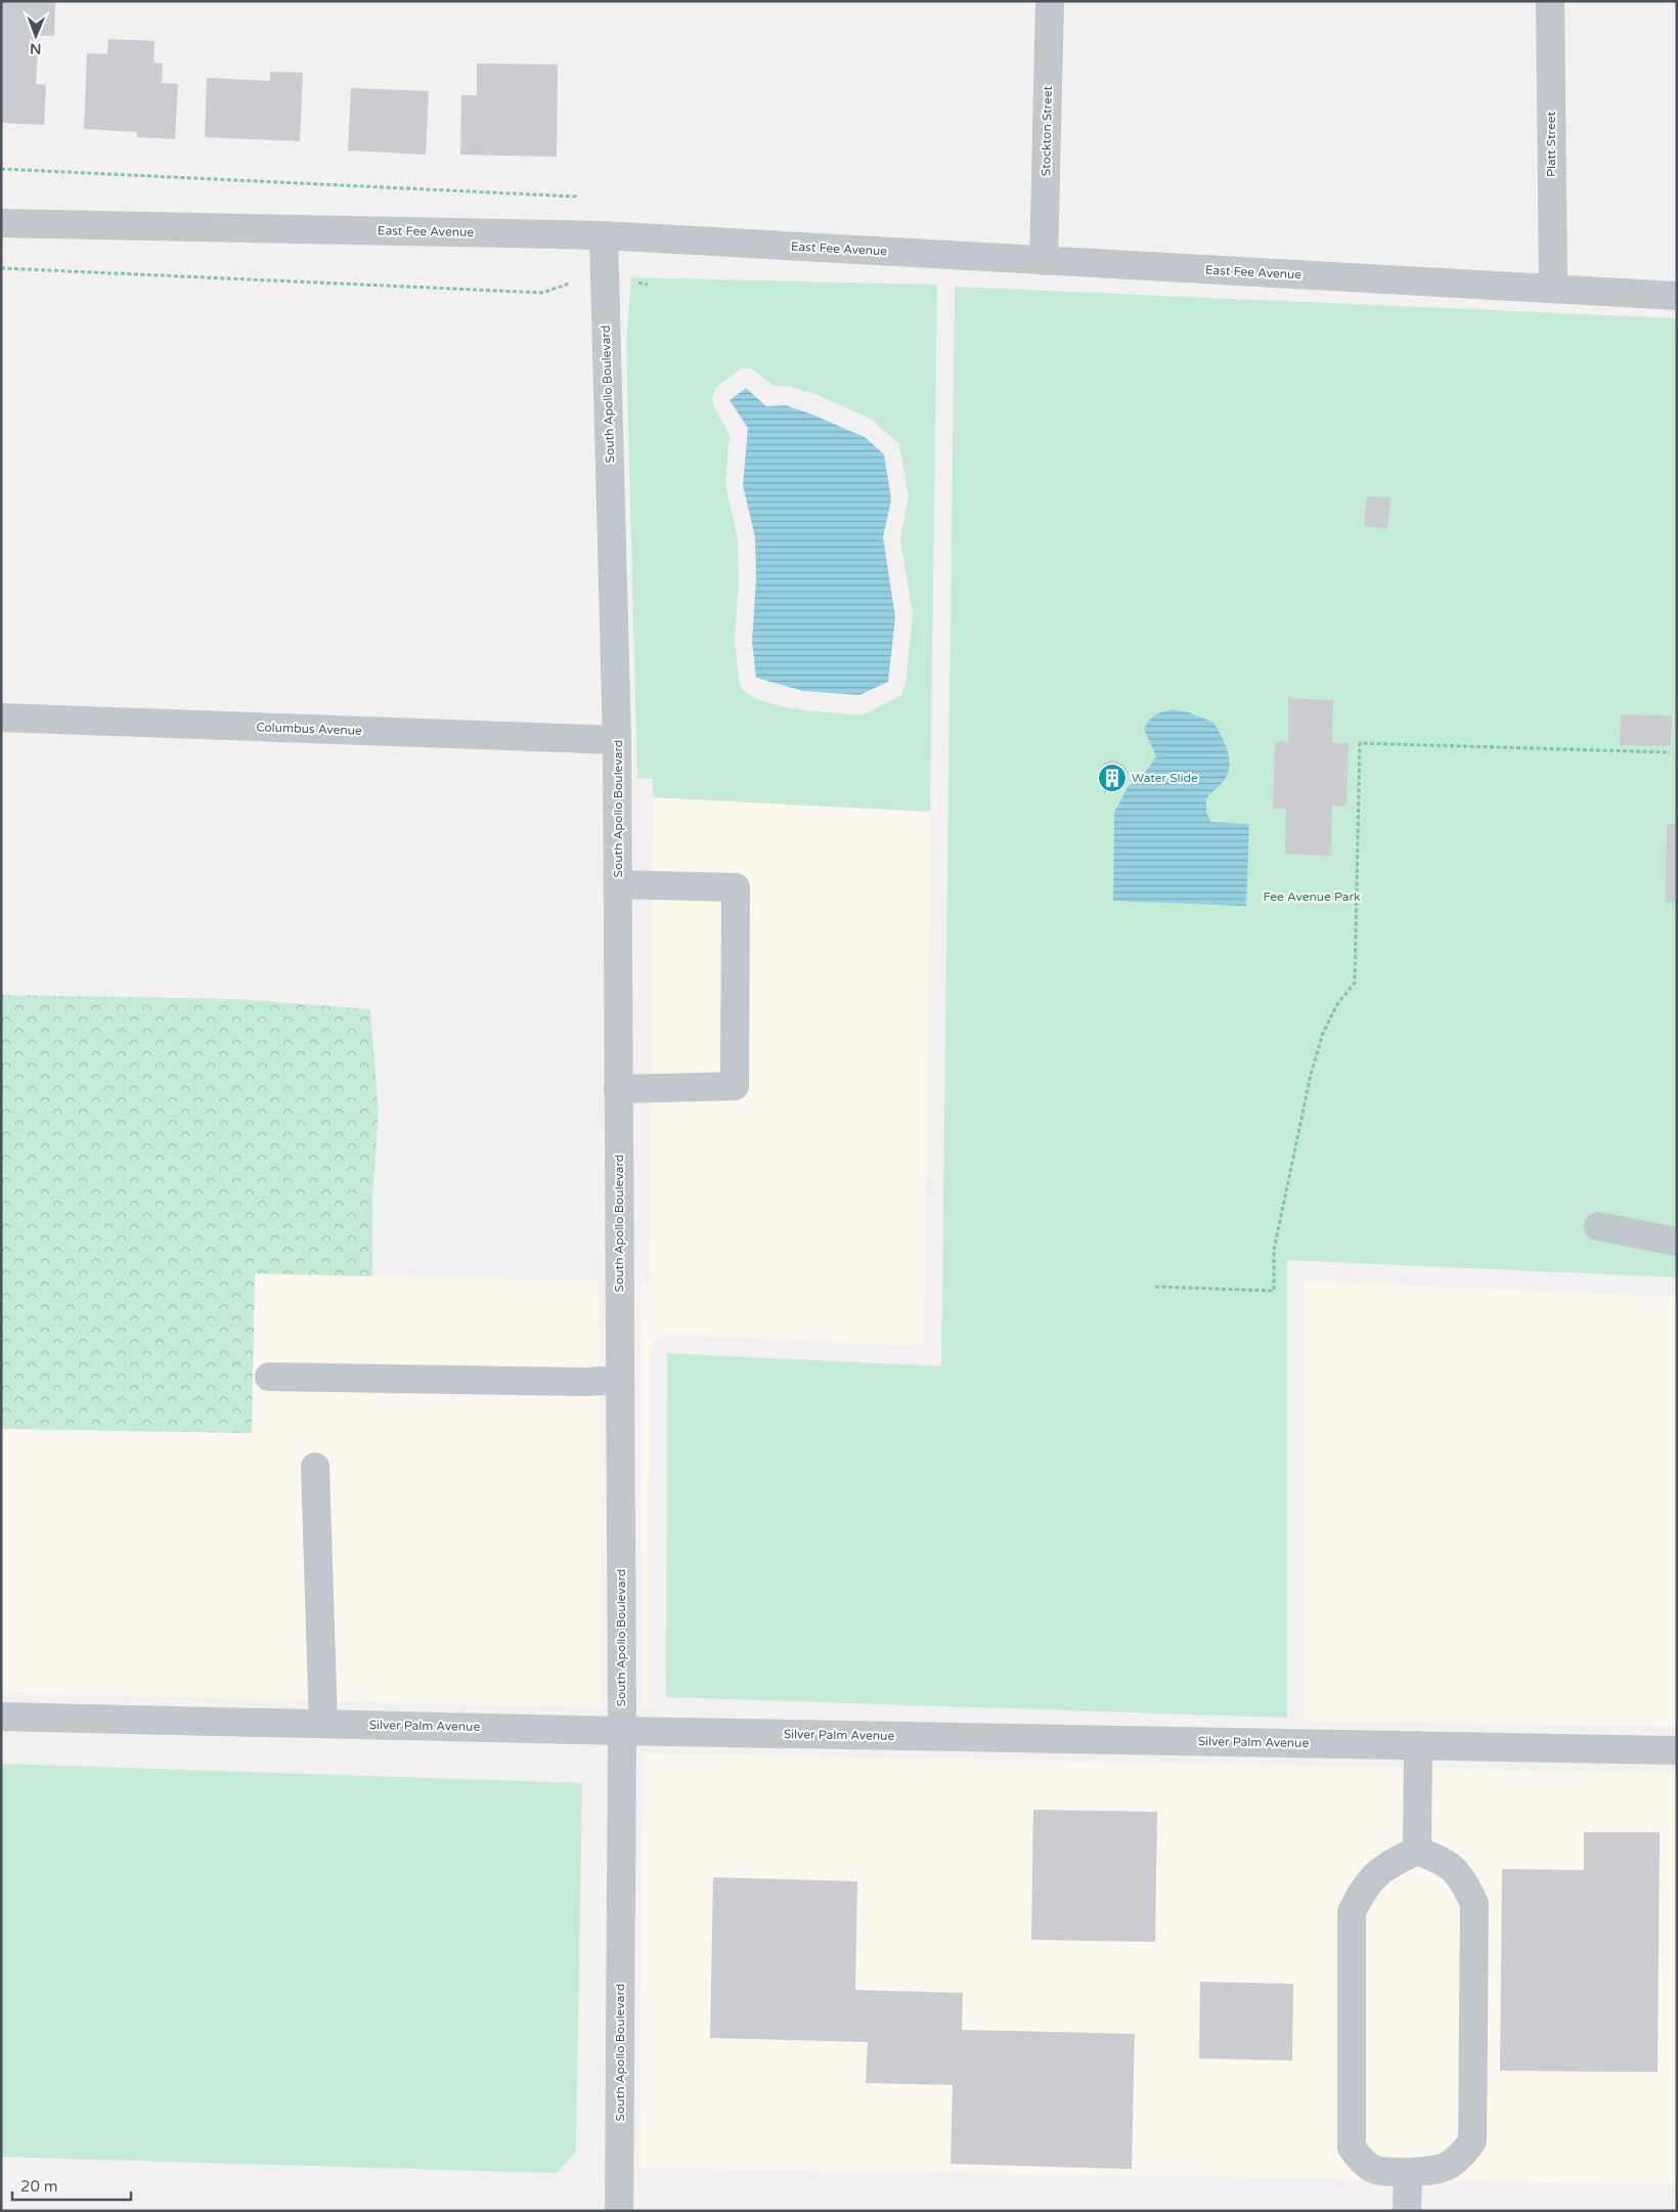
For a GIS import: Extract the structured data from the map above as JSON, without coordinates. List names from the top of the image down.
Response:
{
  "streets": {
    "street": [
      "Stockton Street",
      "Platt Street",
      "East Fee Avenue",
      "South Apollo Boulevard",
      "Columbus Avenue",
      "Silver Palm Avenue"
    ]
  },
  "crossings": [
    ["Stockton Street", "East Fee Avenue"],
    ["Platt Street", "East Fee Avenue"],
    ["East Fee Avenue", "South Apollo Boulevard"],
    ["South Apollo Boulevard", "Columbus Avenue"],
    ["South Apollo Boulevard", "Silver Palm Avenue"]
  ],
  "parks": ["Fee Avenue Park"],
  "places": {
    "building": ["Water Slide"]
  },
  "scale_bar": "20 m",
  "north": "bottom"
}
